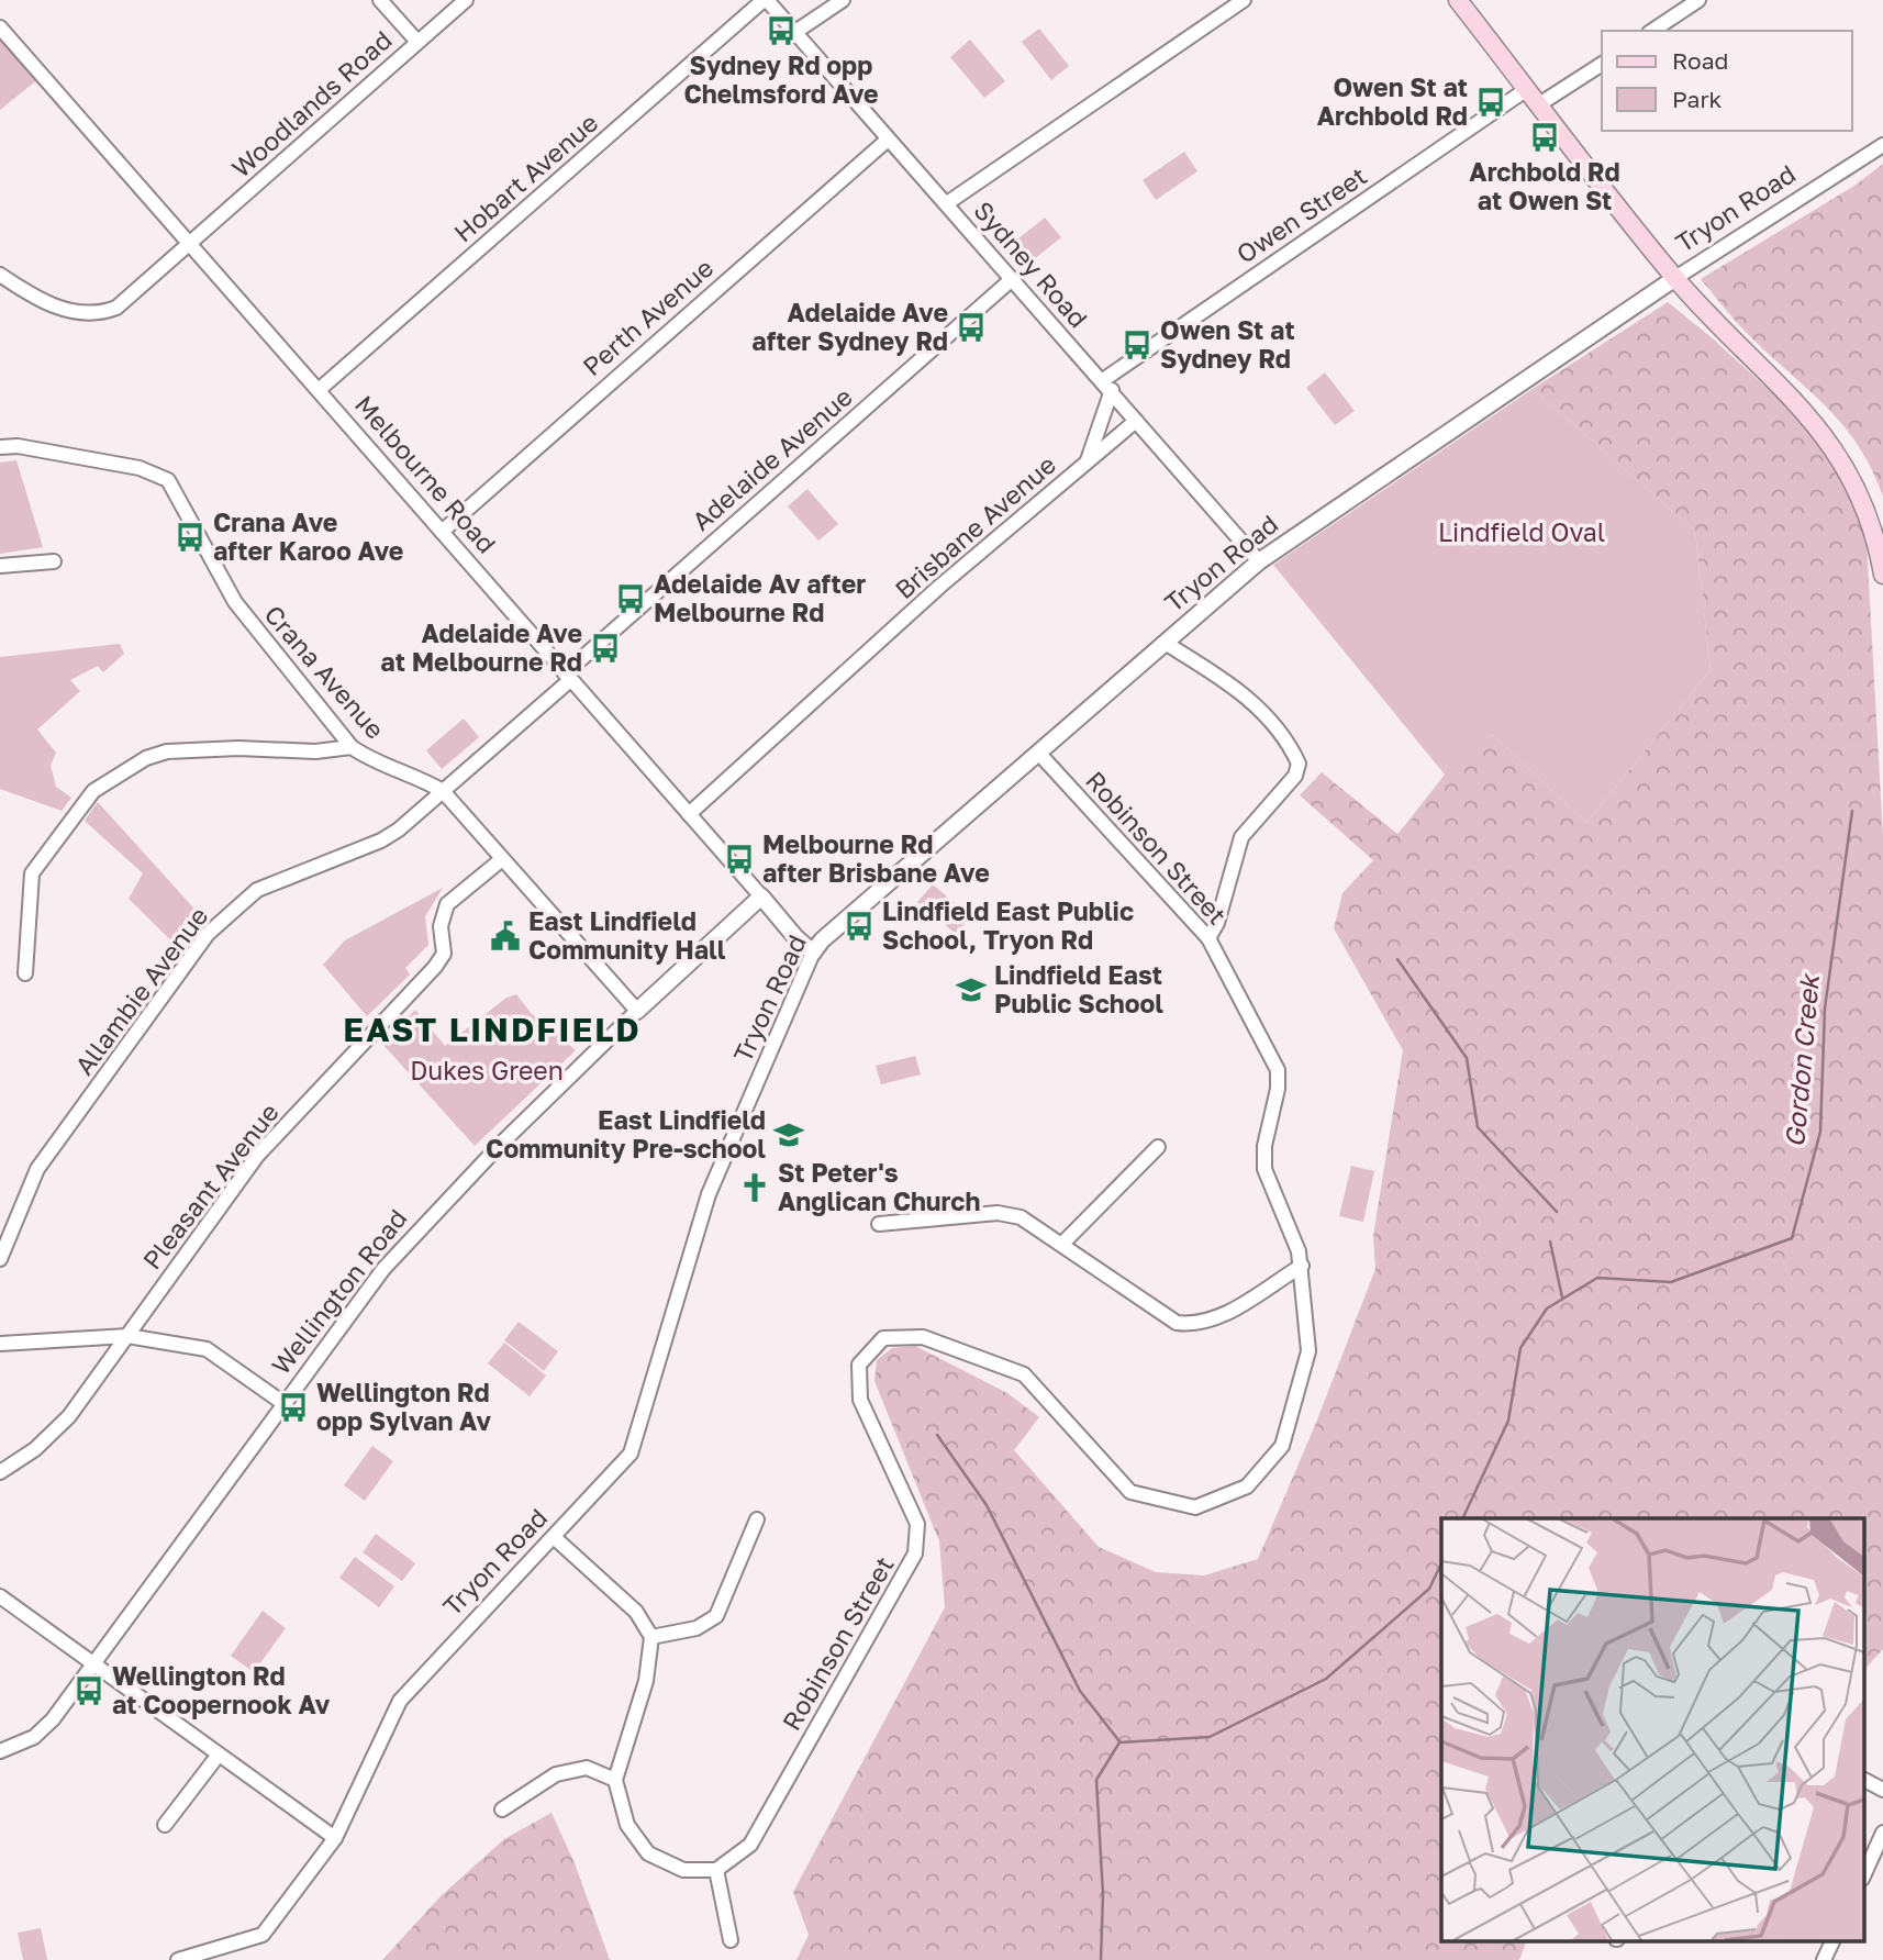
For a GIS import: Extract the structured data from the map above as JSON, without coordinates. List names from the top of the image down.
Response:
{
  "streets": {
    "street": [
      "Woodlands Road",
      "Hobart Avenue",
      "Tryon Road",
      "Owen Street",
      "Sydney Road",
      "Perth Avenue",
      "Adelaide Avenue",
      "Melbourne Road",
      "Brisbane Avenue",
      "Crana Avenue",
      "Robinson Street",
      "Allambie Avenue",
      "Pleasant Avenue",
      "Wellington Road"
    ]
  },
  "crossings": [
    ["Woodlands Road", "Melbourne Road"],
    ["Hobart Avenue", "Sydney Road"],
    ["Hobart Avenue", "Melbourne Road"],
    ["Tryon Road", "Sydney Road"],
    ["Tryon Road", "Melbourne Road"],
    ["Tryon Road", "Robinson Street"],
    ["Owen Street", "Sydney Road"],
    ["Owen Street", "Brisbane Avenue"],
    ["Sydney Road", "Perth Avenue"],
    ["Sydney Road", "Adelaide Avenue"],
    ["Sydney Road", "Brisbane Avenue"],
    ["Perth Avenue", "Melbourne Road"],
    ["Adelaide Avenue", "Melbourne Road"],
    ["Adelaide Avenue", "Allambie Avenue"],
    ["Melbourne Road", "Brisbane Avenue"],
    ["Melbourne Road", "Allambie Avenue"],
    ["Melbourne Road", "Wellington Road"],
    ["Crana Avenue", "Allambie Avenue"],
    ["Crana Avenue", "Pleasant Avenue"],
    ["Crana Avenue", "Wellington Road"]
  ],
  "districts": ["EAST LINDFIELD"],
  "water": ["Gordon Creek"],
  "parks": ["Lindfield Oval", "Dukes Green"],
  "places": {
    "bus stop": [
      "Sydney Rd opp Chelmsford Ave",
      "Owen St at Archbold Rd",
      "Archbold Rd at Owen St",
      "Adelaide Ave after Sydney Rd",
      "Owen St at Sydney Rd",
      "Crana Ave after Karoo Ave",
      "Adelaide Av after Melbourne Rd",
      "Adelaide Ave at Melbourne Rd",
      "Melbourne Rd after Brisbane Ave",
      "Lindfield East Public School, Tryon Rd",
      "Wellington Rd opp Sylvan Av",
      "Wellington Rd at Coopernook Av"
    ],
    "public building": ["East Lindfield Community Hall"],
    "school or university": ["Lindfield East Public School", "East Lindfield Community Pre-school"],
    "church": ["St Peter's Anglican Church"]
  },
  "legend": ["Road", "Park"]
}
